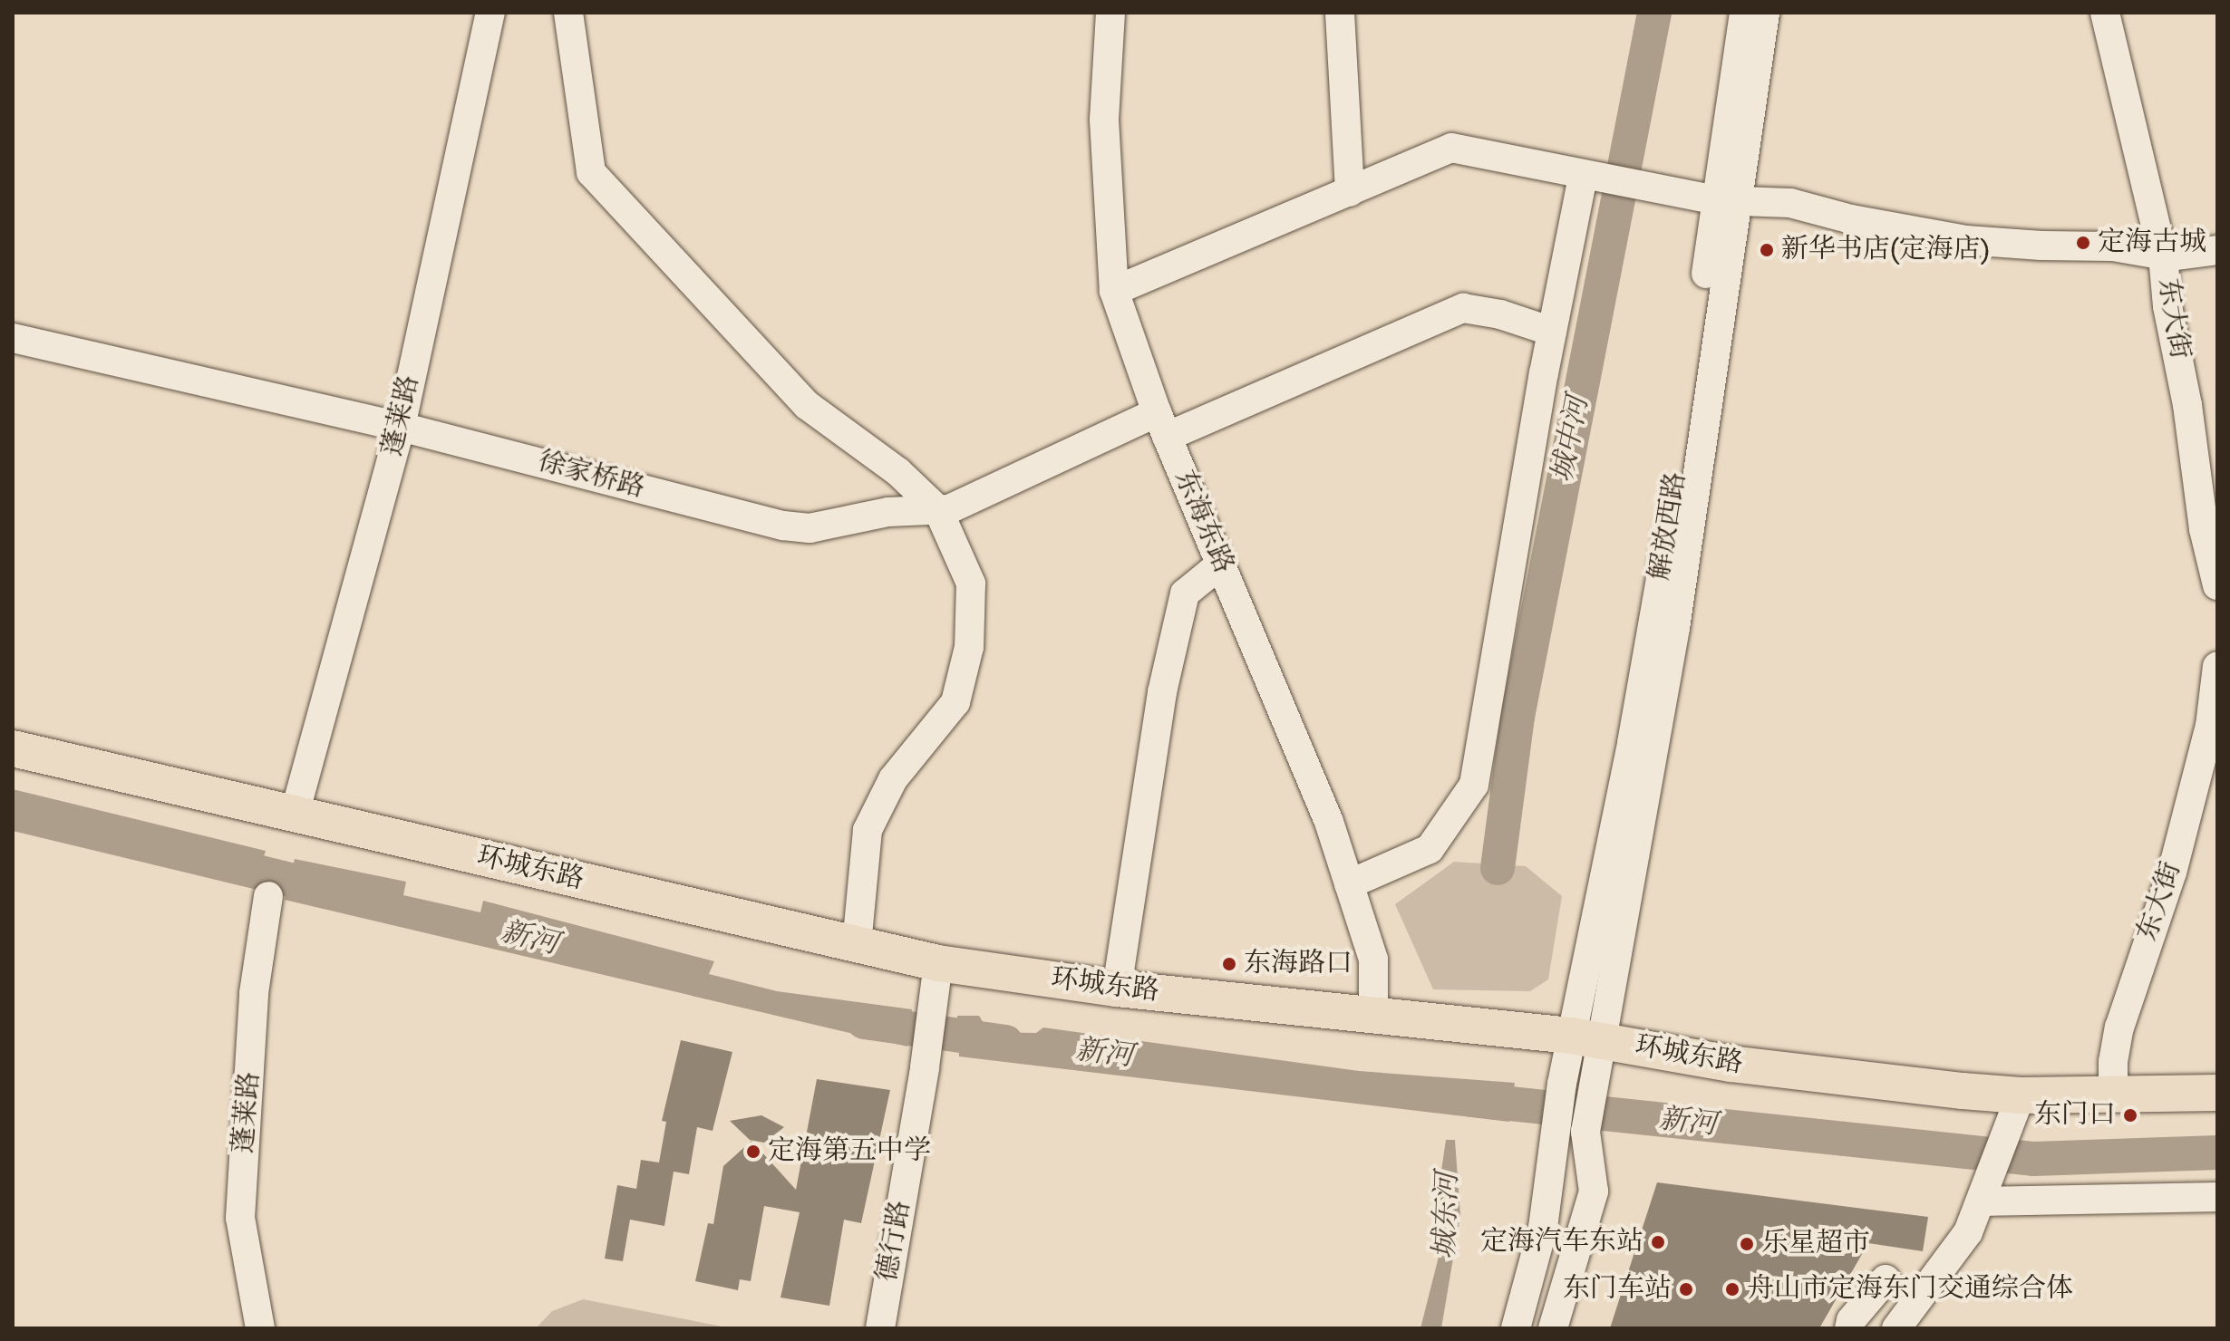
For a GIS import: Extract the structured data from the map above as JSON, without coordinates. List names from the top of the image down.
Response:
{
  "streets": {
    "main road": ["环城东路"],
    "street": [
      "东大街",
      "蓬莱路",
      "徐家桥路",
      "东海东路",
      "德行路"
    ]
  },
  "crossings": [
    ["东大街", "环城东路"],
    ["蓬莱路", "徐家桥路"],
    ["蓬莱路", "环城东路"],
    ["徐家桥路", "东海东路"],
    ["东海东路", "环城东路"],
    ["环城东路", "德行路"]
  ],
  "water": ["城中河", "新河", "城东河"],
  "places": [
    "定海古城",
    "新华书店(定海店)",
    "东海路口",
    "东门口",
    "定海第五中学",
    "定海汽车东站",
    "乐星超市",
    "东门车站",
    "舟山市定海东门交通综合体"
  ]
}
